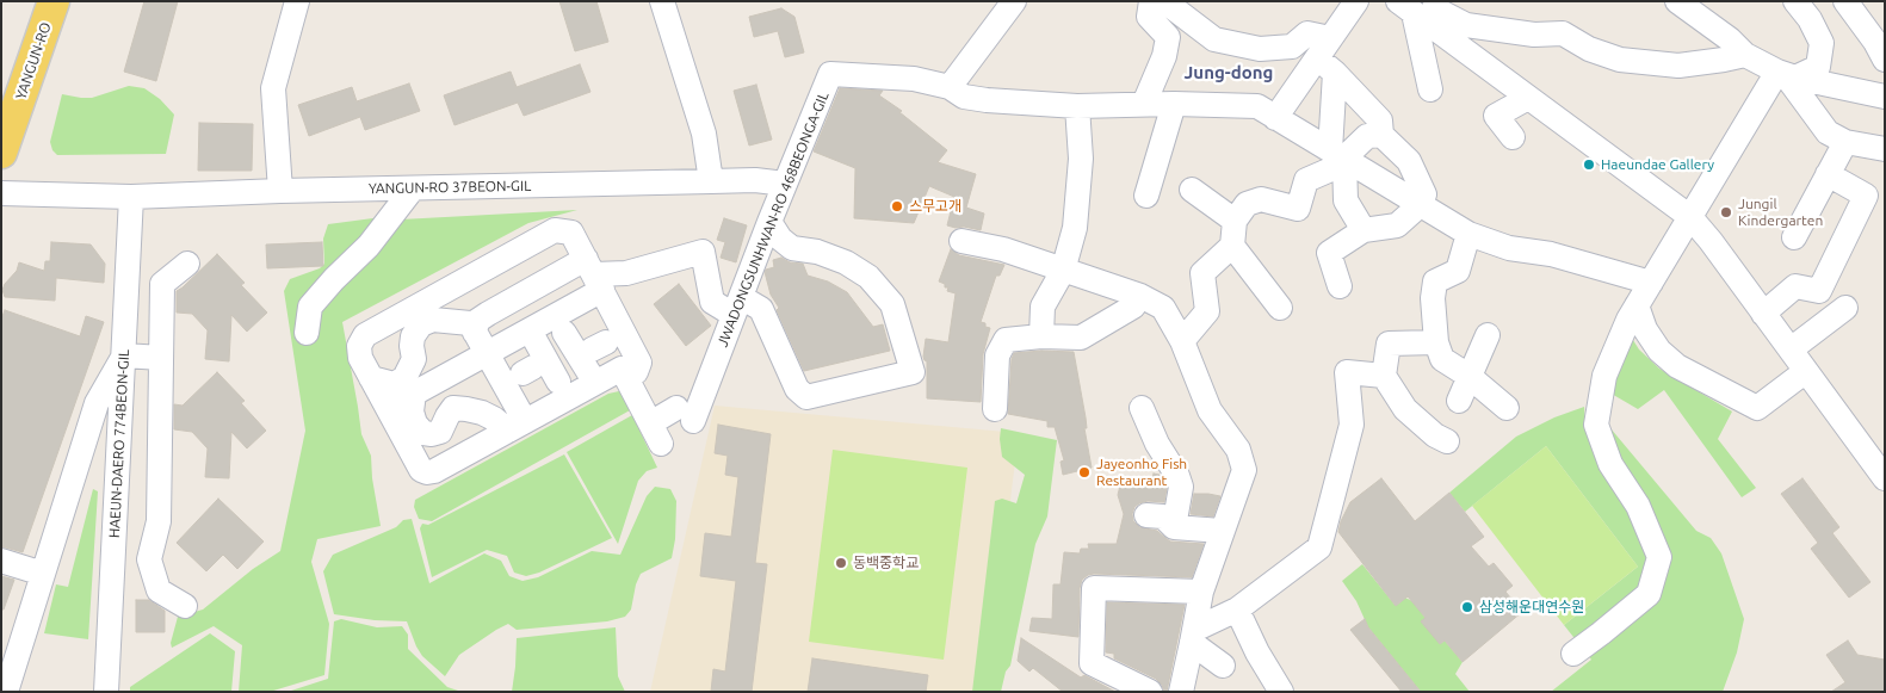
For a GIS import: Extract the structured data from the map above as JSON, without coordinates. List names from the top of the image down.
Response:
{
  "streets": {
    "main road": ["YANGUN-RO"],
    "street": ["YANGUN-RO 37BEON-GIL", "JWADONGSUNHWAN-RO 468BEONGA-GIL", "HAEUN-DAERO 774BEON-GIL"]
  },
  "crossings": [
    ["YANGUN-RO 37BEON-GIL", "JWADONGSUNHWAN-RO 468BEONGA-GIL"],
    ["YANGUN-RO 37BEON-GIL", "HAEUN-DAERO 774BEON-GIL"]
  ],
  "districts": ["Jung-dong"],
  "places": [
    "Haeundae Gallery",
    "스무고개",
    "Jungil Kindergarten",
    "Jayeonho Fish Restaurant",
    "동백중학교",
    "삼성해운대연수원"
  ]
}
